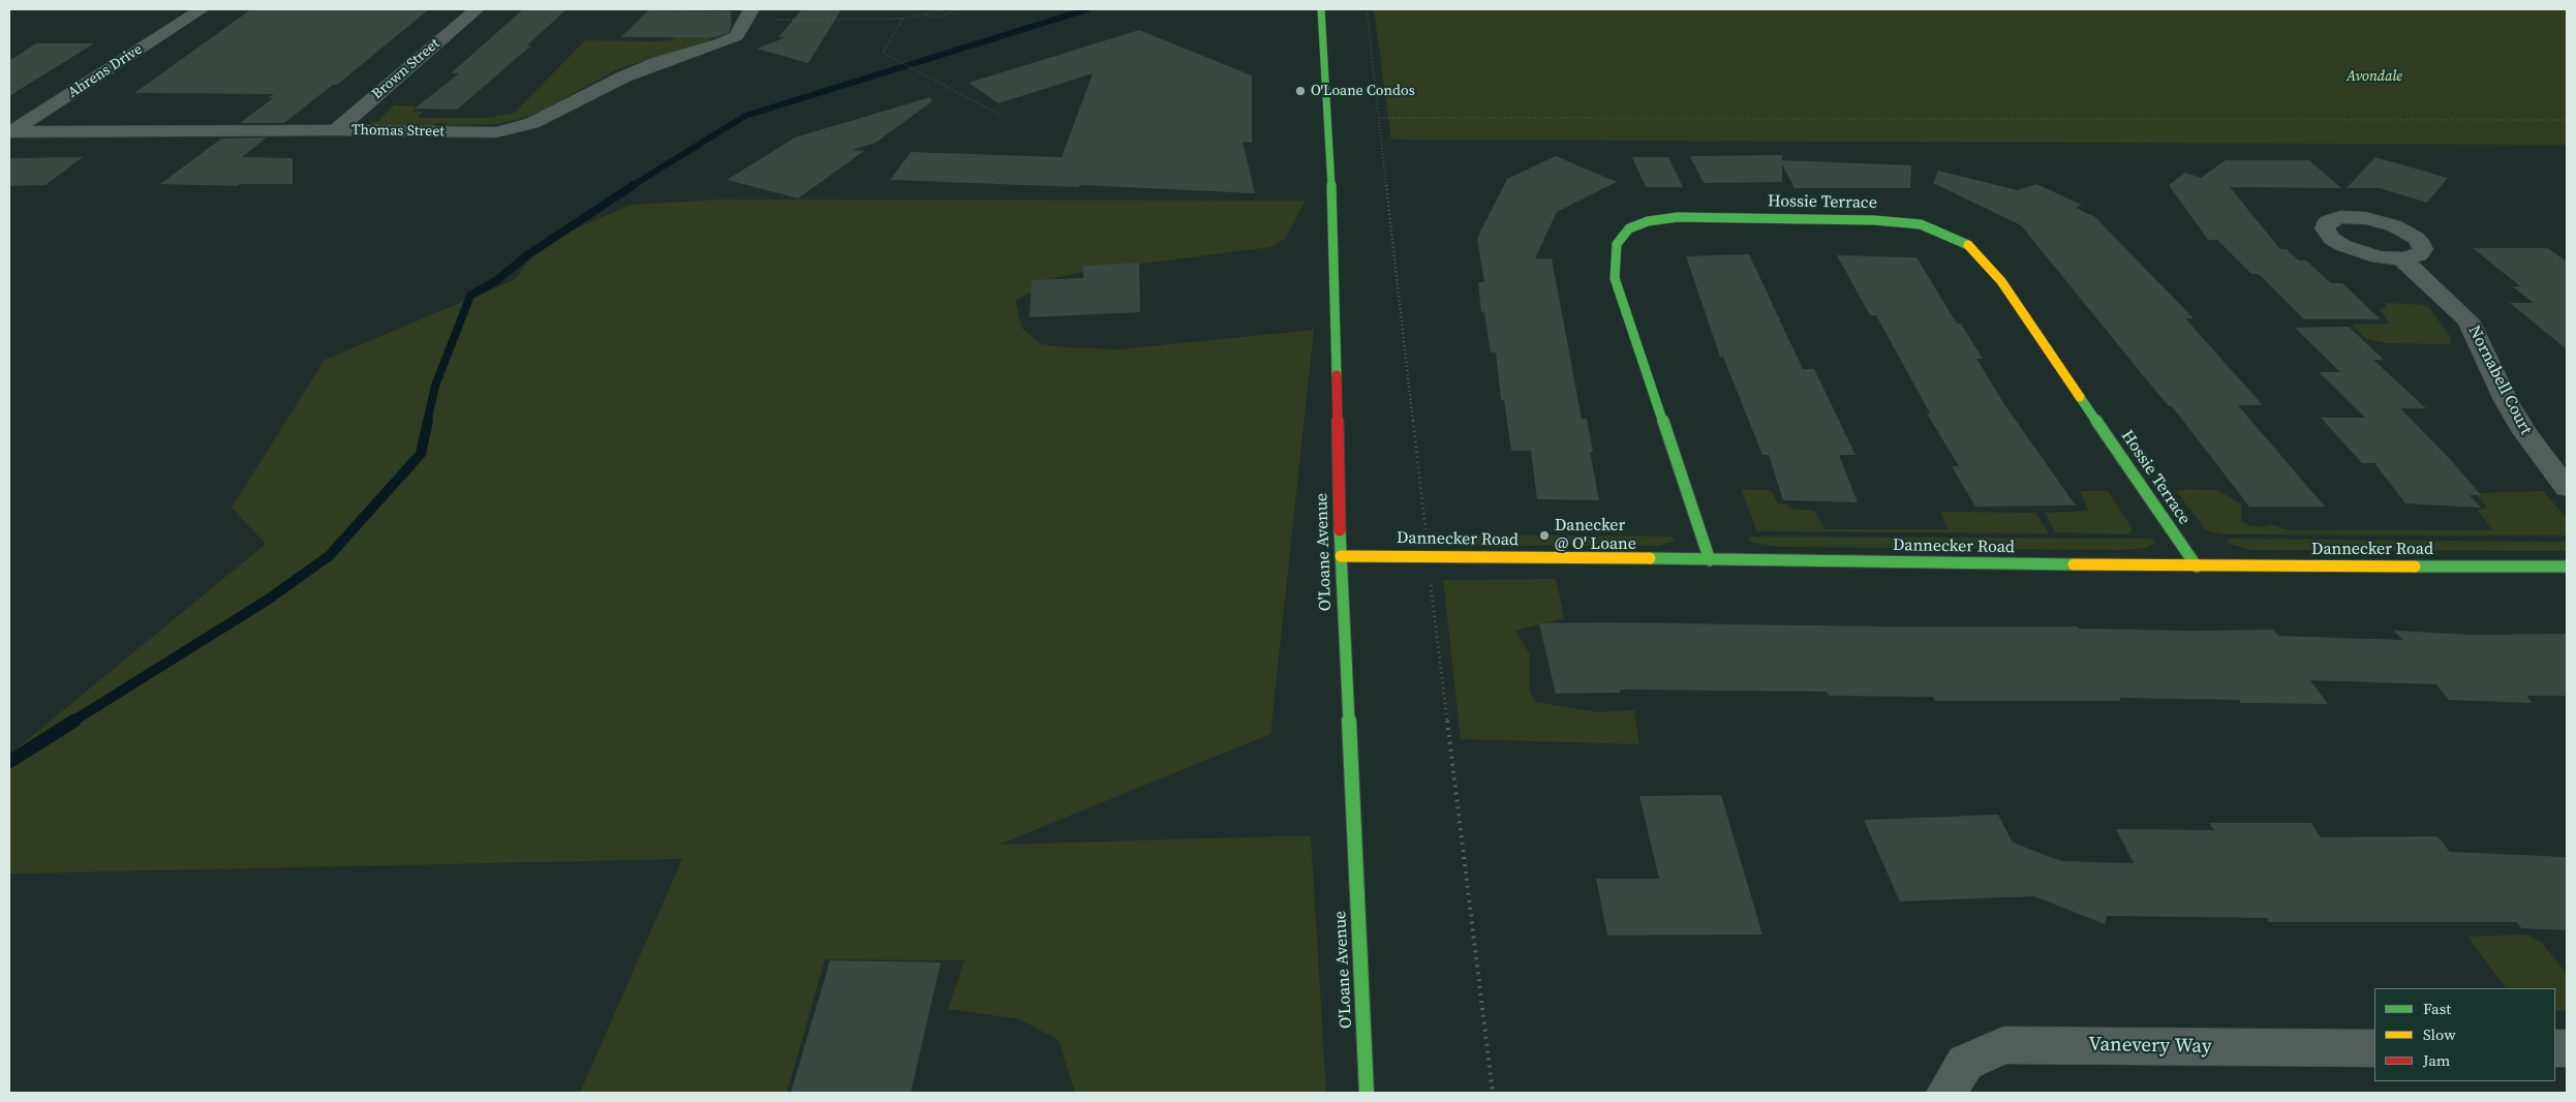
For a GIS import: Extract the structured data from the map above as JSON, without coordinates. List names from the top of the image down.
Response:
{
  "streets": {
    "street": [
      "Brown Street",
      "Ahrens Drive",
      "Thomas Street",
      "Hossie Terrace",
      "Nornabell Court",
      "Dannecker Road",
      "O'Loane Avenue",
      "Vanevery Way"
    ]
  },
  "crossings": [
    ["Brown Street", "Thomas Street"],
    ["Ahrens Drive", "Thomas Street"],
    ["Hossie Terrace", "Dannecker Road"],
    ["Dannecker Road", "O'Loane Avenue"]
  ],
  "parks": ["Avondale"],
  "places": ["O'Loane Condos", "Danecker @ O' Loane"],
  "legend": ["Fast", "Slow", "Jam"]
}
